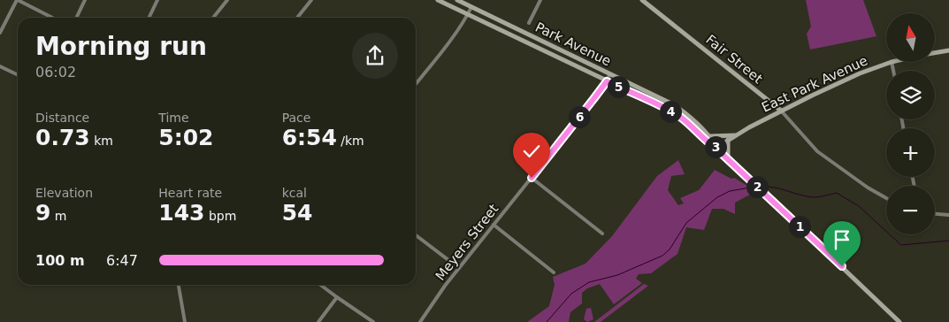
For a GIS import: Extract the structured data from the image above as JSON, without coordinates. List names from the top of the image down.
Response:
{
  "streets": {
    "main road": ["Park Avenue", "Fair Street", "East Park Avenue"],
    "street": ["Meyers Street"]
  },
  "crossings": [
    ["Park Avenue", "East Park Avenue"],
    ["Park Avenue", "Meyers Street"],
    ["Fair Street", "East Park Avenue"]
  ],
  "north": "top",
  "page": {
    "map_buttons": ["+", "−"],
    "heading": ["Morning run", "06:02"],
    "pins": [
      "5",
      "4",
      "6",
      "3",
      "2",
      "1"
    ],
    "stats": [
      ["Distance", "0.73 km"],
      ["Time", "5:02"],
      ["Pace", "6:54 /km"],
      ["Elevation", "9 m"],
      ["Heart rate", "143 bpm"],
      ["kcal", "54"]
    ],
    "list": [
      {
        "name": "100 m",
        "note": "6:47"
      }
    ]
  }
}
